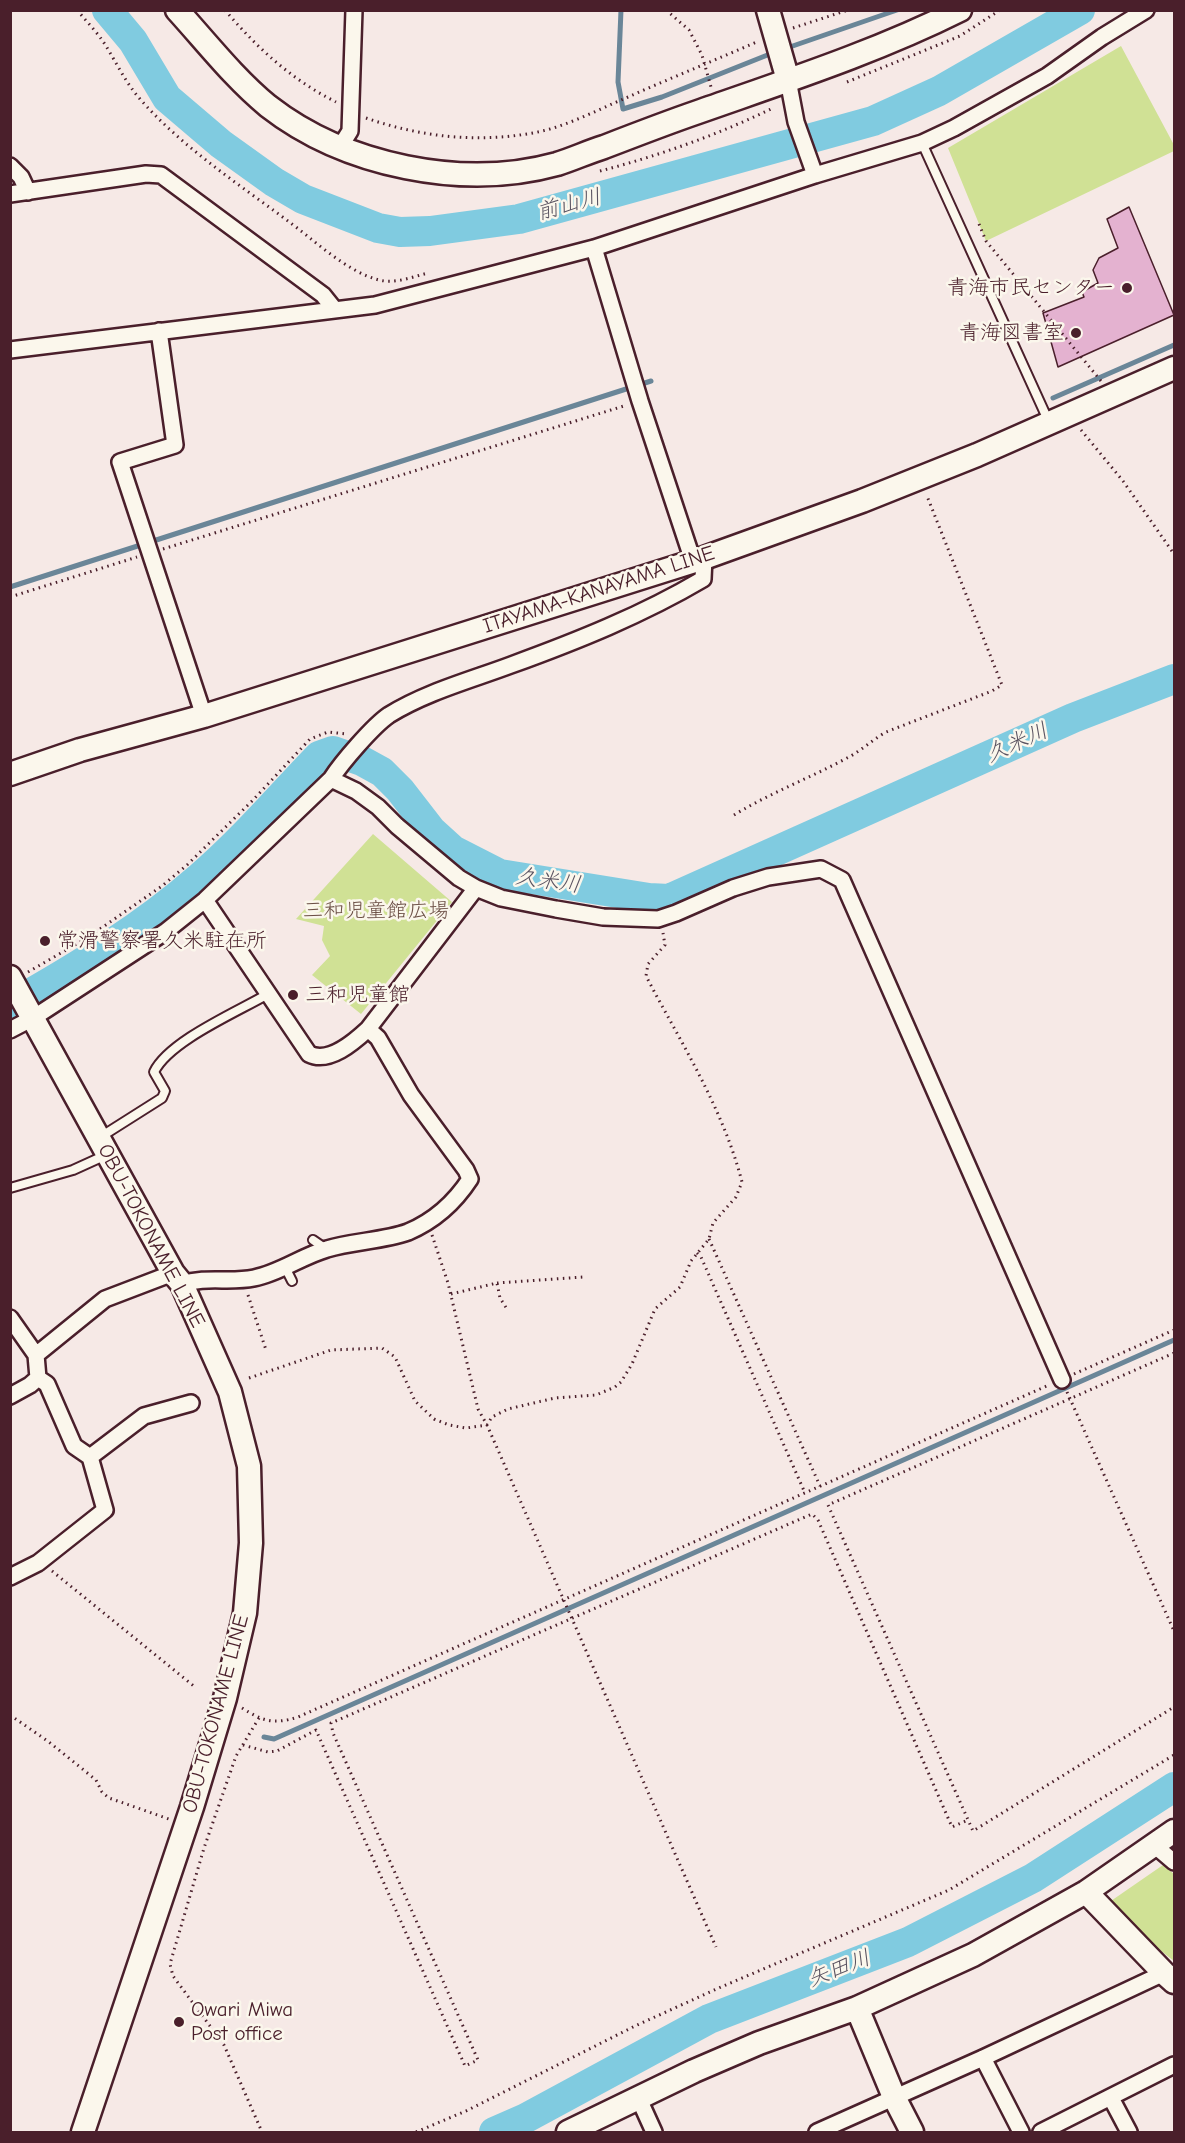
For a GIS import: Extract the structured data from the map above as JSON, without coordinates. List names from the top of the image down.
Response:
{
  "streets": {
    "main road": ["ITAYAMA-KANAYAMA LINE", "OBU-TOKONAME LINE"]
  },
  "water": ["前山川", "久米川", "矢田川"],
  "parks": ["三和児童館広場"],
  "places": [
    "青海市民センター",
    "青海図書室",
    "常滑警察署久米駐在所",
    "三和児童館",
    "Owari Miwa Post office"
  ]
}
